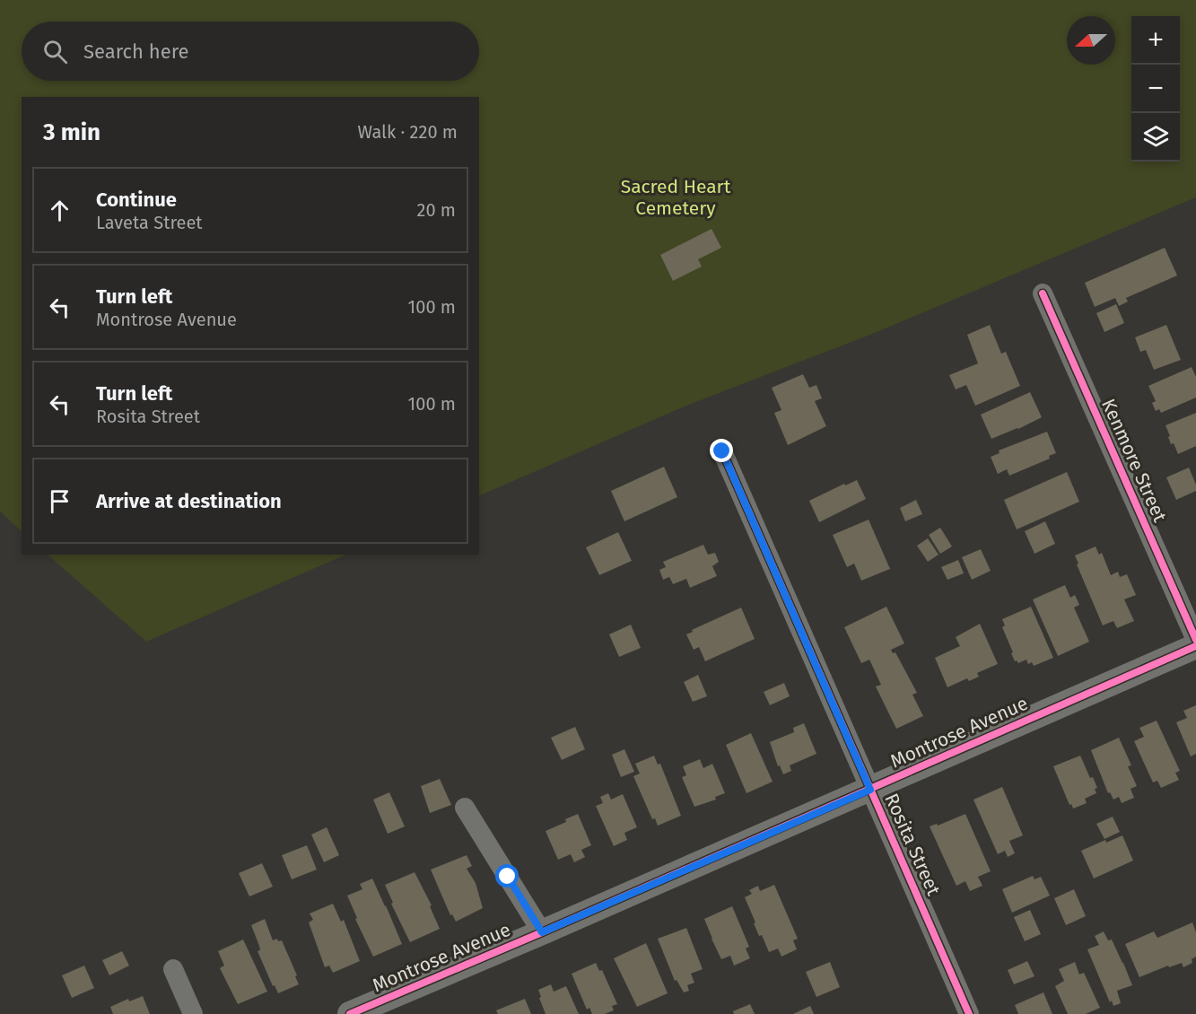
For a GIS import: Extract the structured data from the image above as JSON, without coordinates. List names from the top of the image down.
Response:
{
  "streets": {
    "street": ["Kenmore Street", "Montrose Avenue", "Rosita Street"]
  },
  "crossings": [
    ["Montrose Avenue", "Rosita Street"]
  ],
  "parks": ["Sacred Heart Cemetery"],
  "north": "left",
  "page": {
    "map_buttons": ["+", "−"],
    "search": "Search here",
    "heading": ["3 min", "Walk · 220 m"],
    "list": [
      ["Continue", "Laveta Street", "20 m"],
      ["Turn left", "Montrose Avenue", "100 m"],
      ["Turn left", "Rosita Street", "100 m"],
      "Arrive at destination"
    ]
  }
}
